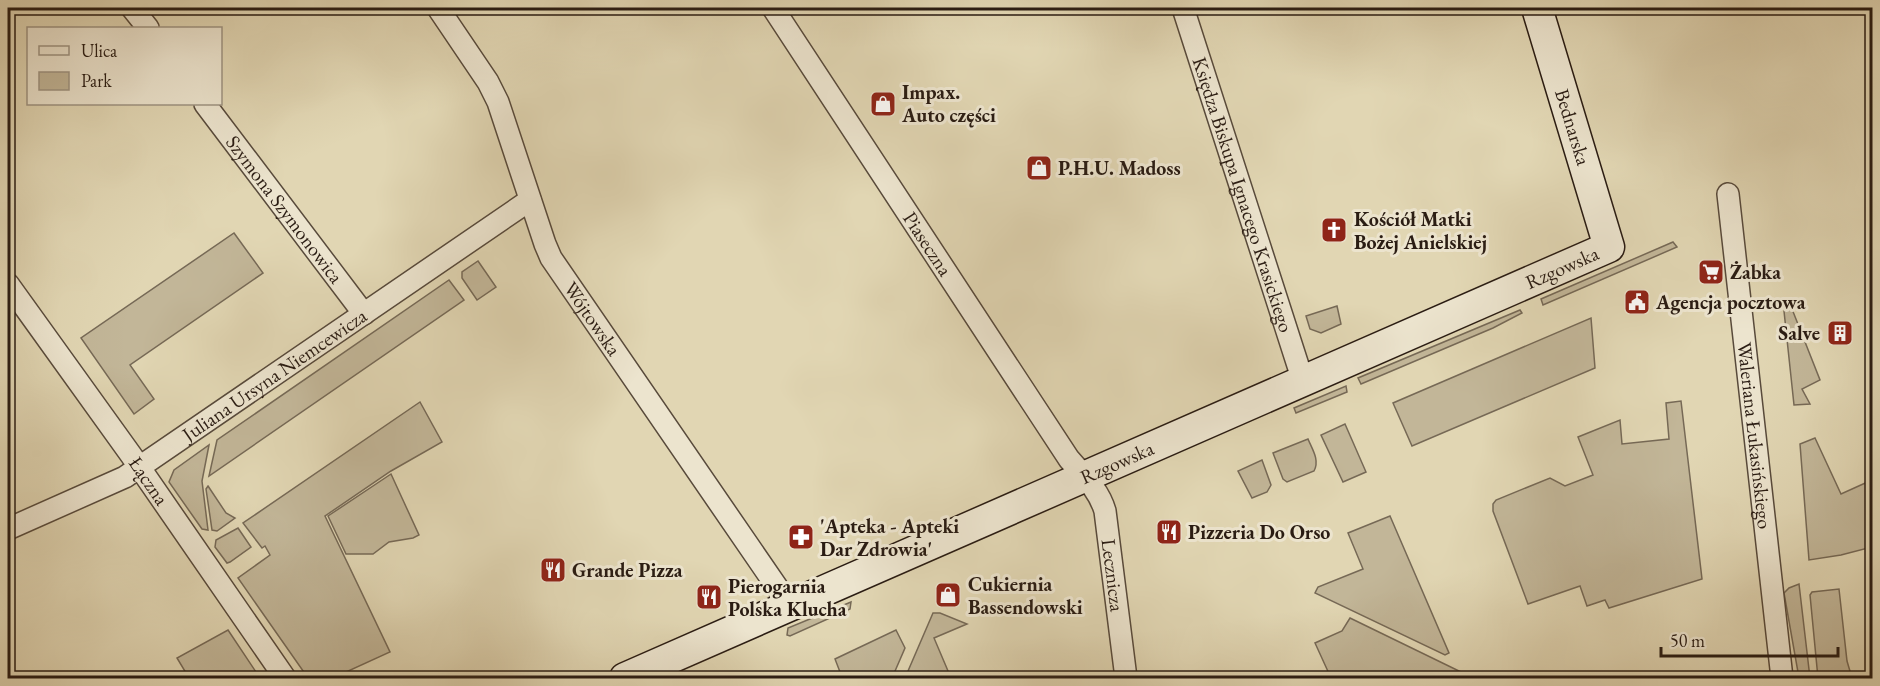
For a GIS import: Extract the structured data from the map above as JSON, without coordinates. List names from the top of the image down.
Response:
{
  "streets": {
    "street": [
      "Bednarska",
      "Księdza Biskupa Ignacego Krasickiego",
      "Szymona Szymonowica",
      "Piaseczna",
      "Rzgowska",
      "Wójtowska",
      "Juliana Ursyna Niemcewicza",
      "Waleriana Łukasińskiego",
      "Łączna",
      "Lecznicza"
    ]
  },
  "crossings": [
    ["Bednarska", "Rzgowska"],
    ["Księdza Biskupa Ignacego Krasickiego", "Rzgowska"],
    ["Szymona Szymonowica", "Juliana Ursyna Niemcewicza"],
    ["Piaseczna", "Rzgowska"],
    ["Piaseczna", "Lecznicza"],
    ["Rzgowska", "Wójtowska"],
    ["Rzgowska", "Lecznicza"],
    ["Wójtowska", "Juliana Ursyna Niemcewicza"],
    ["Juliana Ursyna Niemcewicza", "Łączna"]
  ],
  "places": {
    "shop": ["Impax. Auto części", "P.H.U. Madoss", "Cukiernia Bassendowski"],
    "church": ["Kościół Matki Bożej Anielskiej"],
    "supermarket": ["Żabka"],
    "public building": ["Agencja pocztowa"],
    "building": ["Salve"],
    "restaurant": ["Pizzeria Do Orso", "Grande Pizza", "Pierogarnia Polska Klucha"],
    "pharmacy": ["'Apteka - Apteki Dar Zdrowia'"]
  },
  "legend": ["Ulica", "Park"],
  "scale_bar": "50 m"
}
